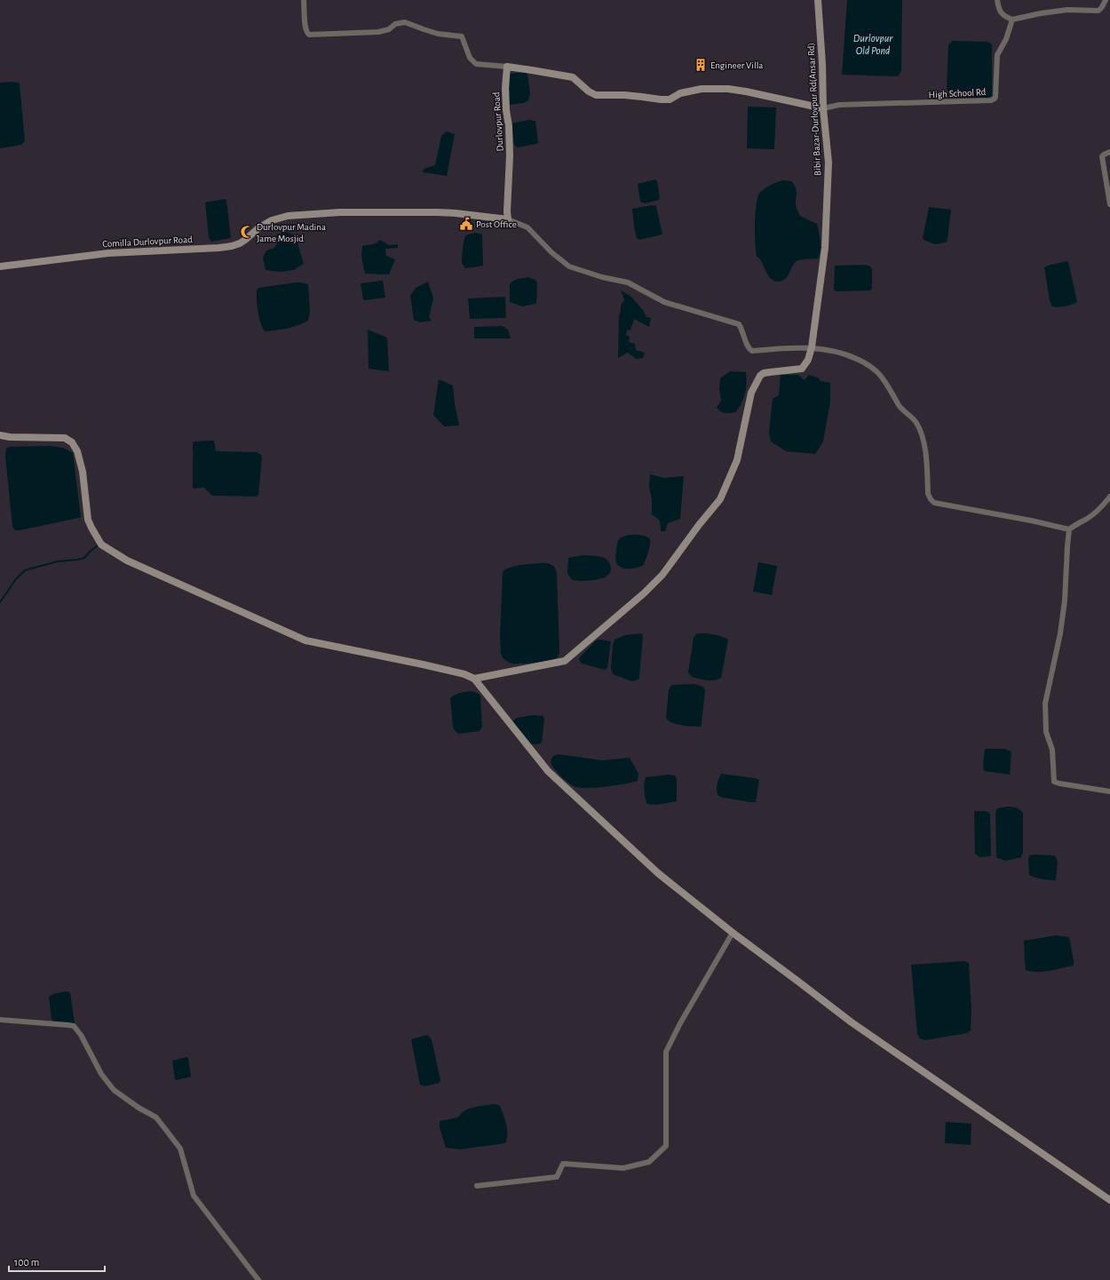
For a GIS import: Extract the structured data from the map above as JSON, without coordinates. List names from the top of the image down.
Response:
{
  "streets": {
    "street": [
      "High School Rd",
      "Bibir Bazar-Durlovpur Rd(Ansar Rd)",
      "Durlovpur Road",
      "Comilla Durlovpur Road"
    ]
  },
  "crossings": [
    ["High School Rd", "Bibir Bazar-Durlovpur Rd(Ansar Rd)"],
    ["Durlovpur Road", "Comilla Durlovpur Road"]
  ],
  "water": ["Durlovpur Old Pond"],
  "places": {
    "building": ["Engineer Villa"],
    "public building": ["Post Office"],
    "mosque": ["Durlovpur Madina Jame Mosjid"]
  },
  "scale_bar": "100 m"
}
